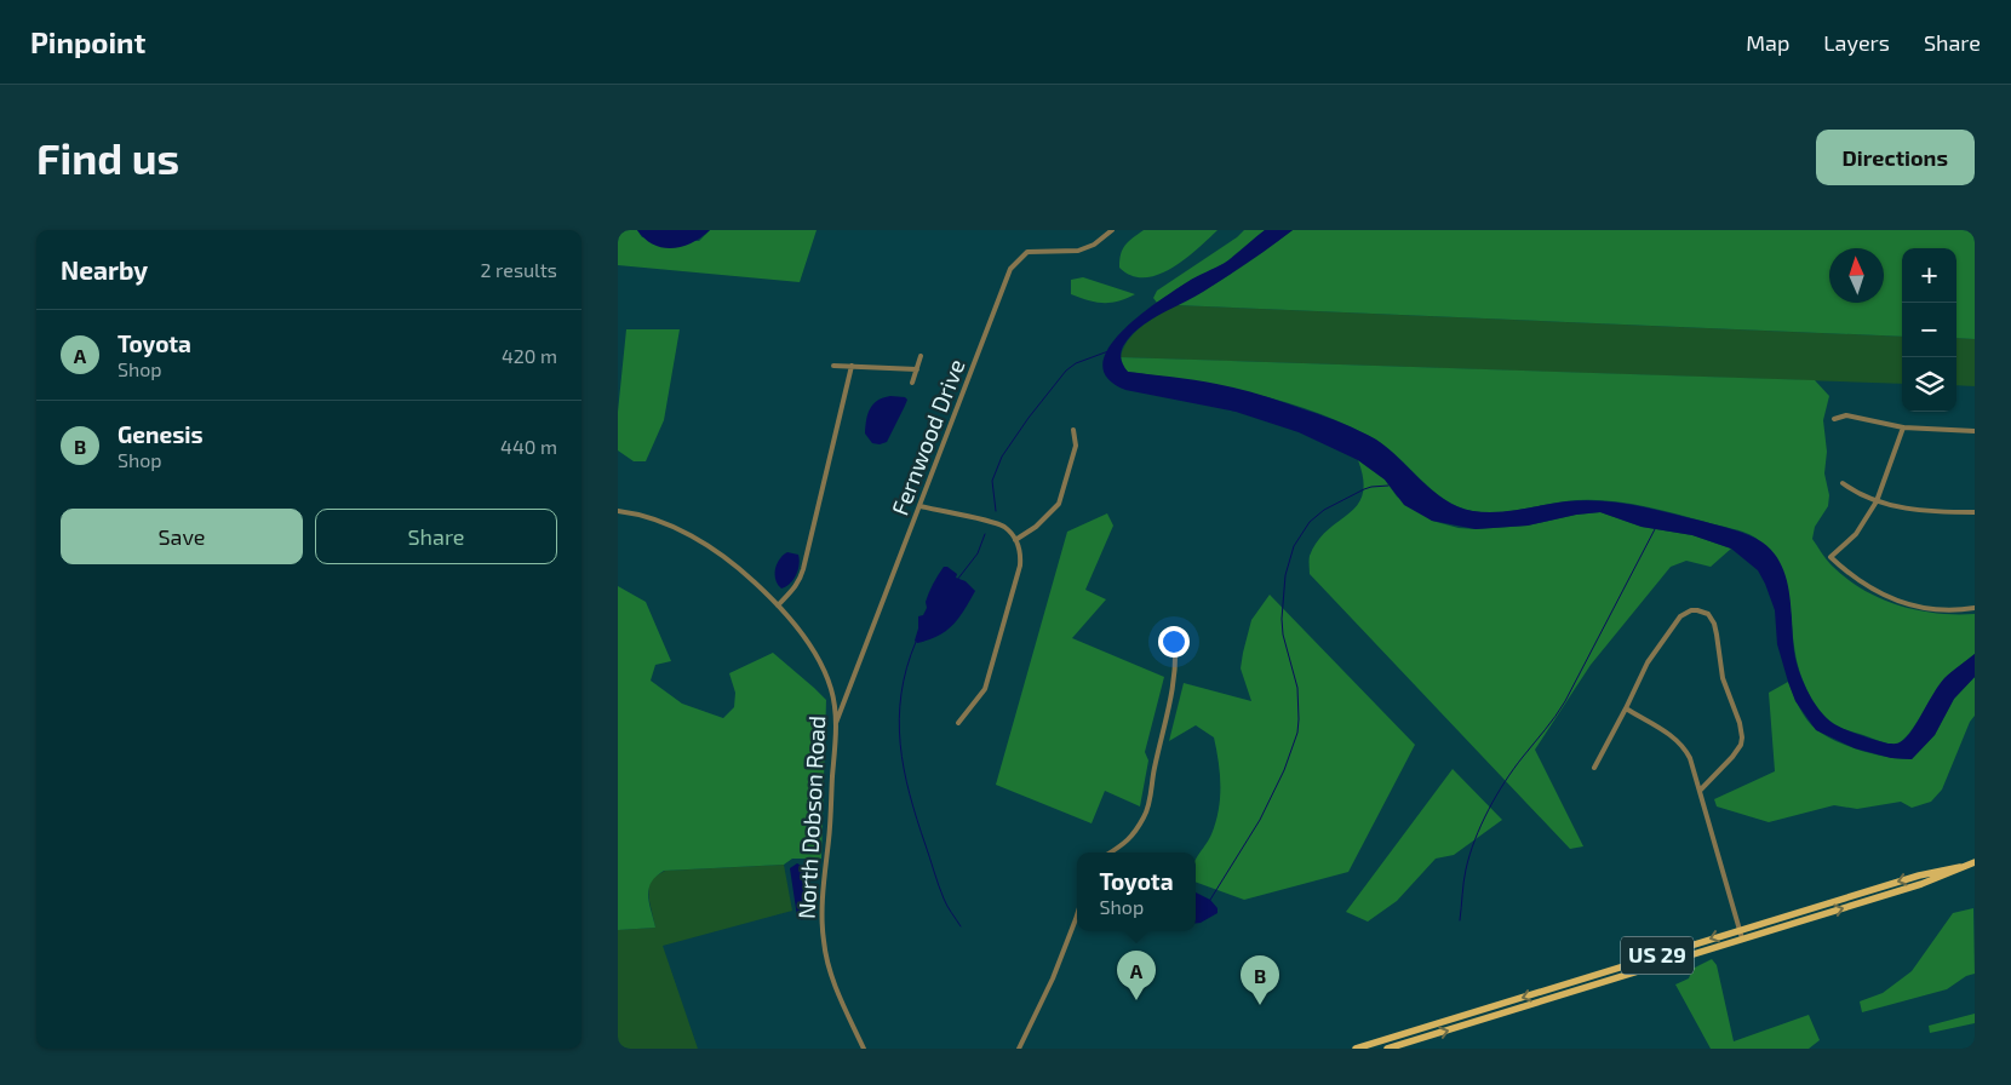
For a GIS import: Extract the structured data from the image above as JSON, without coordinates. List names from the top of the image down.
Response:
{
  "streets": {
    "main road": ["US 29"],
    "street": ["Fernwood Drive", "North Dobson Road"]
  },
  "crossings": [
    ["Fernwood Drive", "North Dobson Road"]
  ],
  "north": "top",
  "page": {
    "header": "Pinpoint",
    "nav": ["Map", "Layers", "Share"],
    "buttons": [
      "Directions",
      ["Save", "Share"]
    ],
    "title": "Find us",
    "heading": ["Nearby", "2 results"],
    "map_buttons": ["+", "−"],
    "list": [
      {
        "mark": "A",
        "name": "Toyota",
        "note": "Shop",
        "value": "420 m"
      },
      {
        "mark": "B",
        "name": "Genesis",
        "note": "Shop",
        "value": "440 m"
      }
    ],
    "popup": ["Toyota", "Shop"],
    "pins": ["A", "B"]
  }
}
